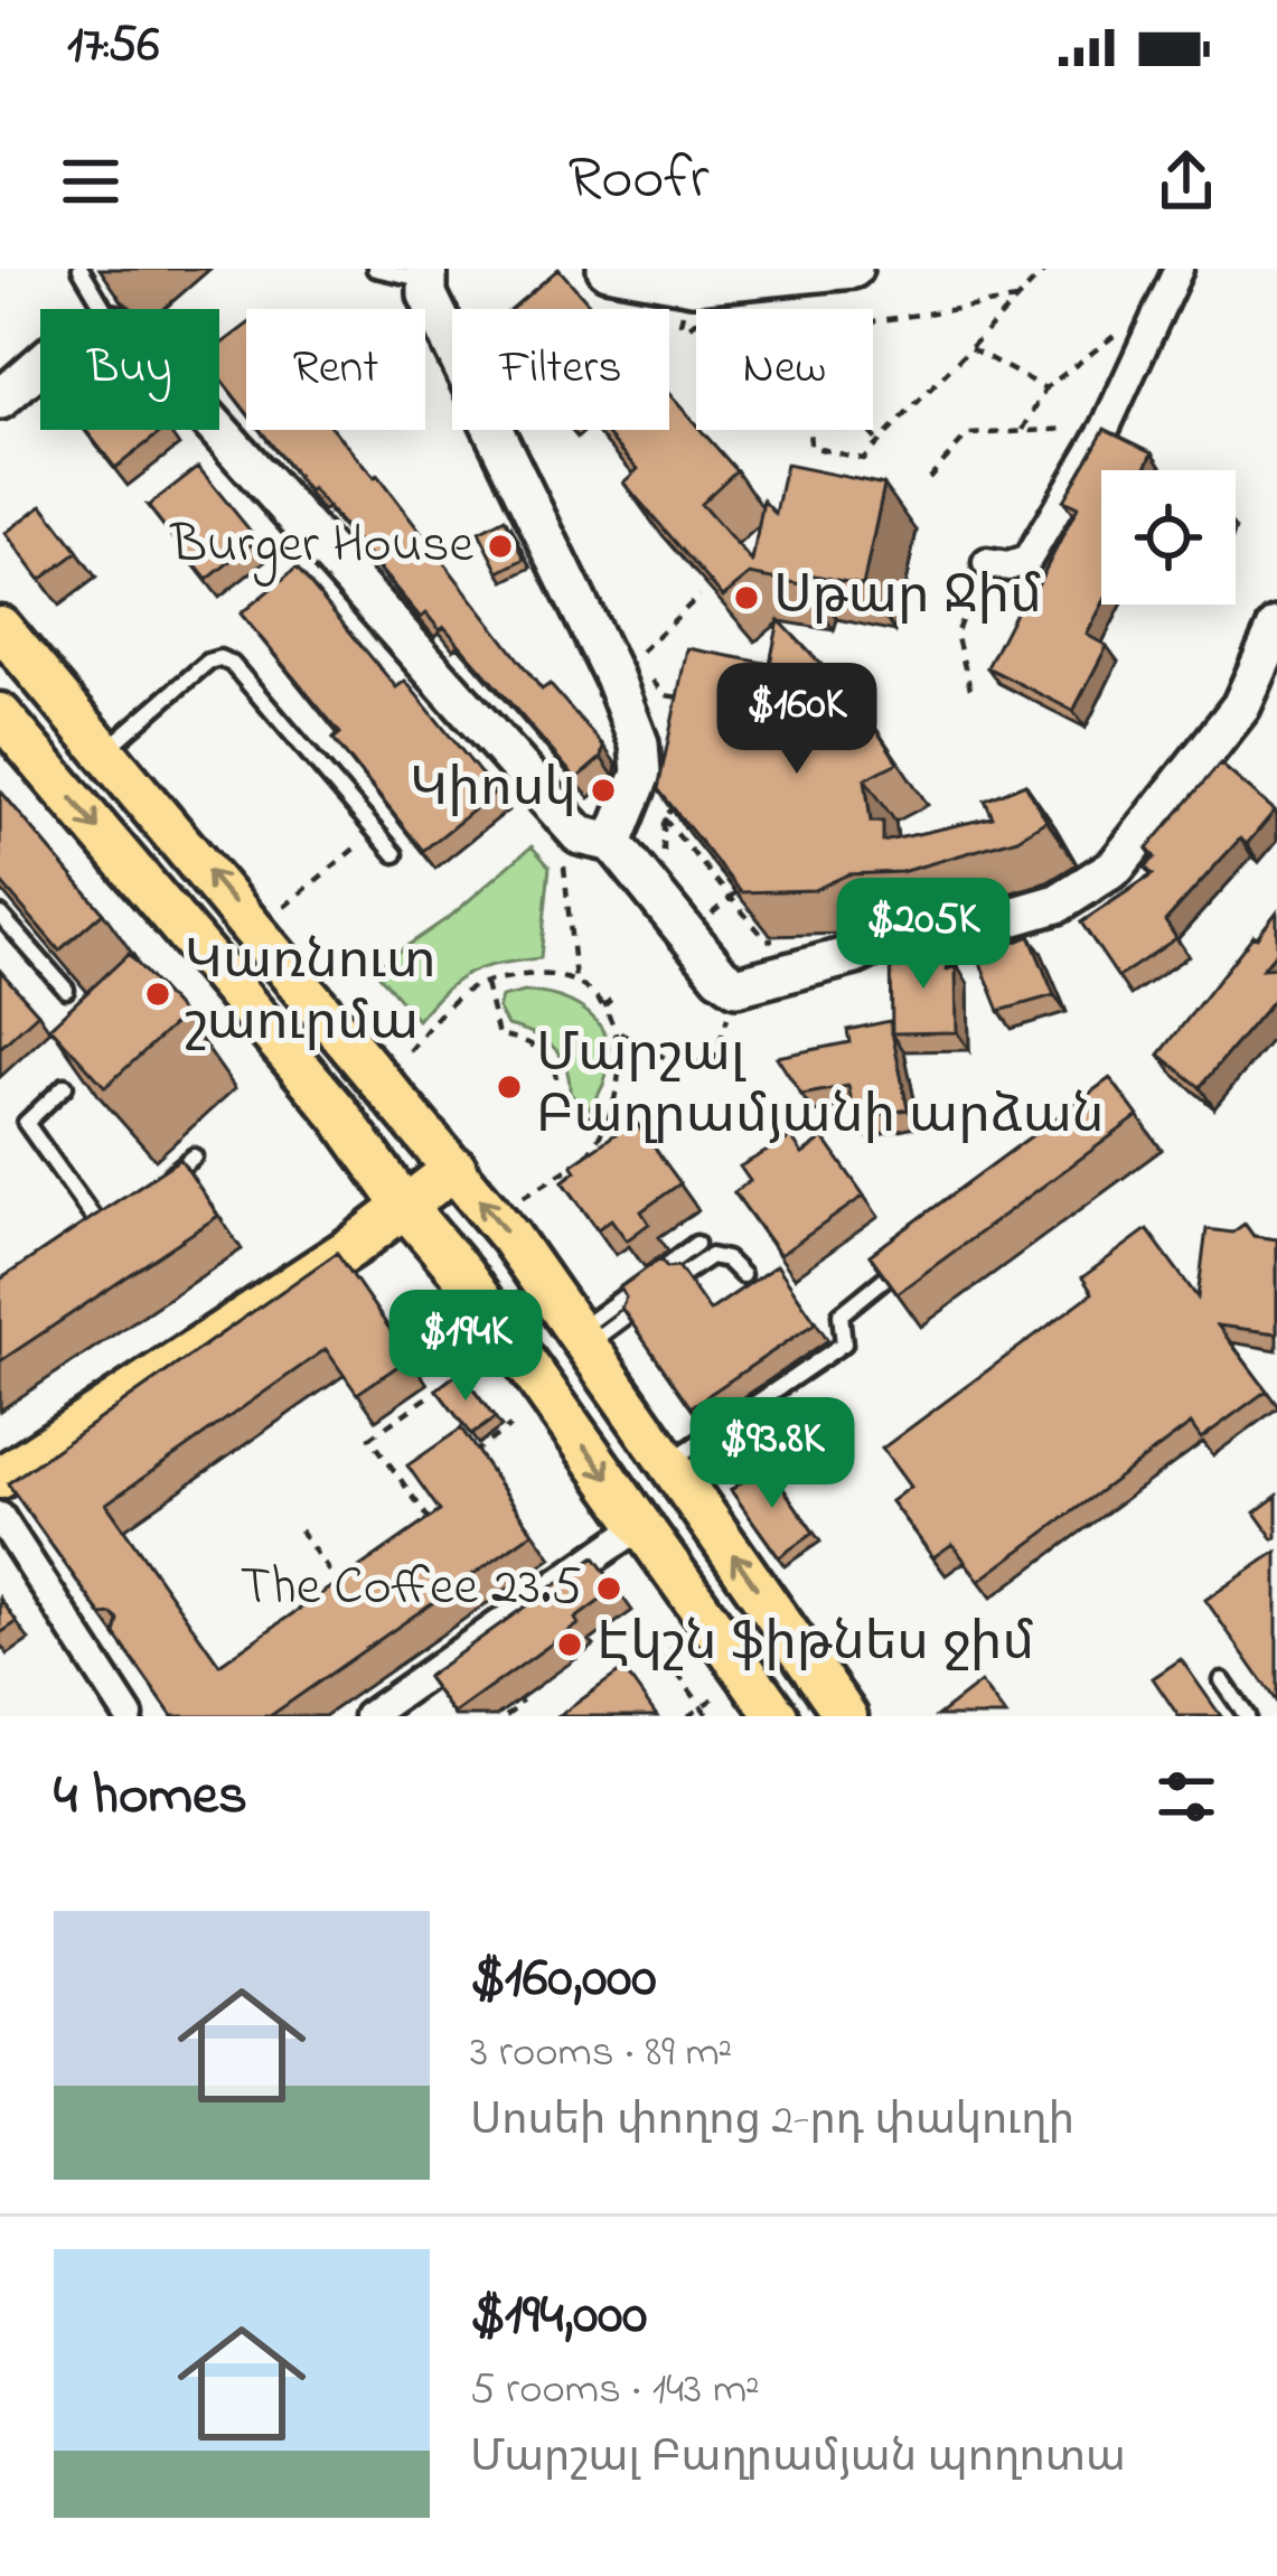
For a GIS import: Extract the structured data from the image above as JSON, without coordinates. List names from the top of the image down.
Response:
{
  "places": [
    "Burger House",
    "Սթար Ջիմ",
    "Կիոսկ",
    "Կառնուտ շաուրմա",
    "Մարշալ Բաղրամյանի արձան",
    "The Coffee 23.5",
    "Էկշն ֆիթնես ջիմ"
  ],
  "page": {
    "status": "17:56",
    "header": "Roofr",
    "chip": [
      "Buy",
      "Rent",
      "Filters",
      "New"
    ],
    "price": [
      "$160K",
      "$205K",
      "$194K",
      "$93.8K"
    ],
    "heading": "4 homes",
    "list": [
      {
        "name": "$160,000",
        "note": "3 rooms · 89 m² · Սոսեի փողոց 2-րդ փակուղի"
      },
      {
        "name": "$194,000",
        "note": "5 rooms · 143 m² · Մարշալ Բաղրամյան պողոտա"
      }
    ]
  }
}
